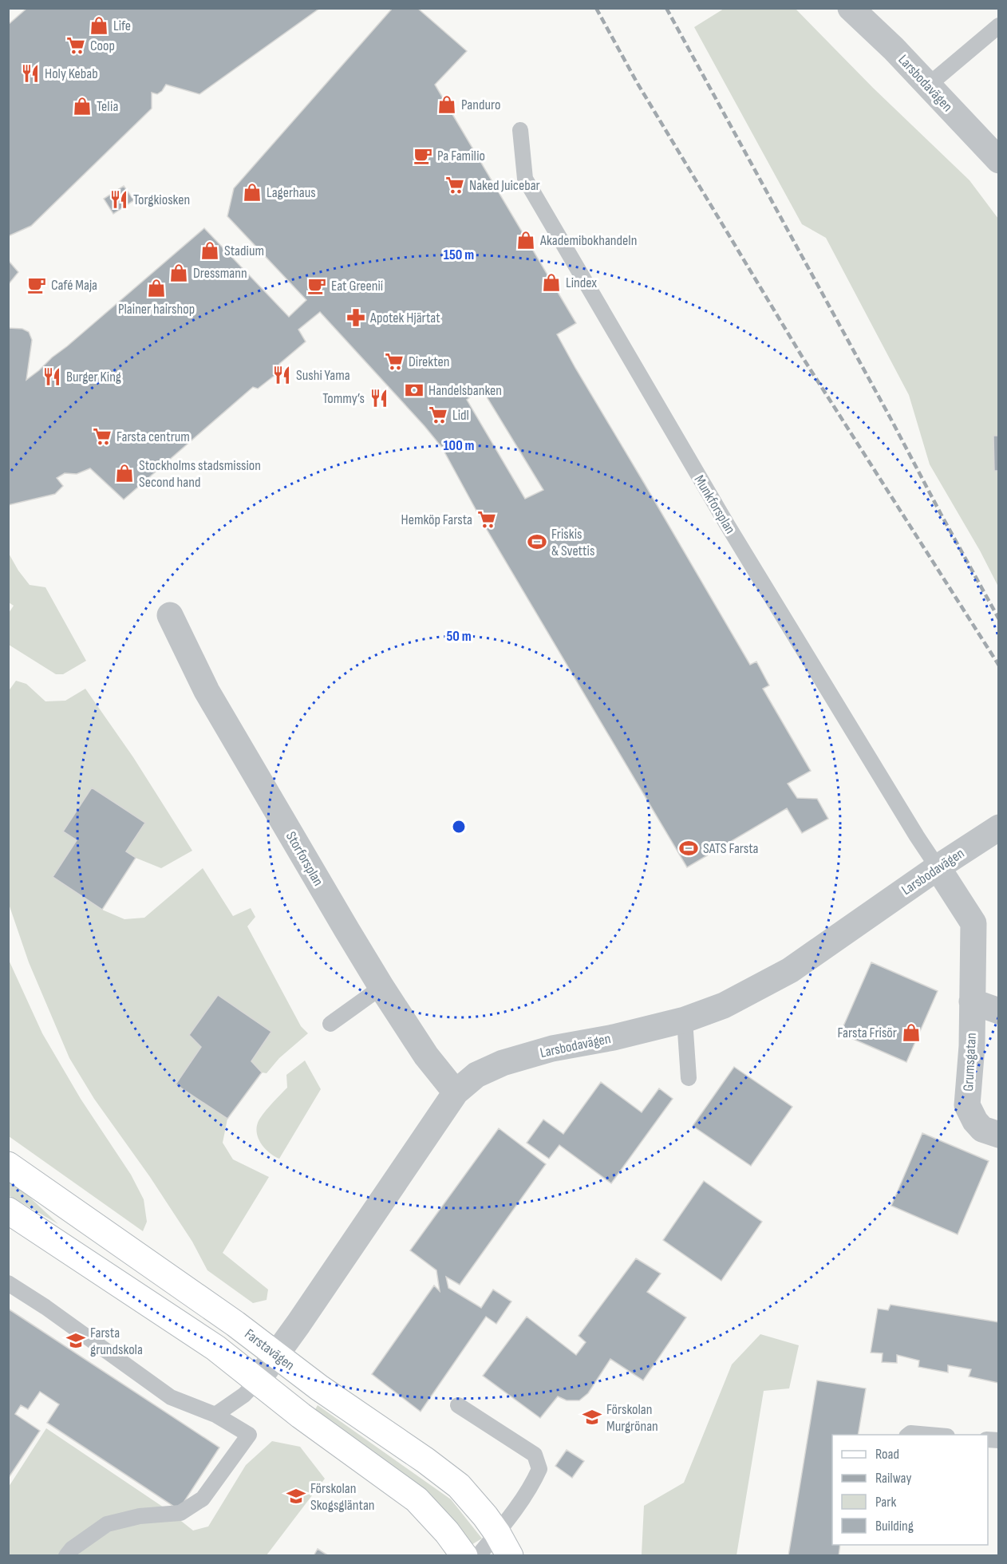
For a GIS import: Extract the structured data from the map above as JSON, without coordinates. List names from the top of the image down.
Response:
{
  "streets": {
    "street": [
      "Larsbodavägen",
      "Storforsplan",
      "Grumsgatan",
      "Farstavägen"
    ],
    "lane": ["Munkforsplan"]
  },
  "crossings": [
    ["Larsbodavägen", "Munkforsplan"],
    ["Larsbodavägen", "Storforsplan"],
    ["Larsbodavägen", "Grumsgatan"],
    ["Larsbodavägen", "Farstavägen"],
    ["Munkforsplan", "Grumsgatan"]
  ],
  "places": {
    "shop": [
      "Life",
      "Panduro",
      "Telia",
      "Lagerhaus",
      "Akademibokhandeln",
      "Stadium",
      "Dressmann",
      "Lindex",
      "Plainer hairshop",
      "Stockholms stadsmission Second hand",
      "Farsta Frisör"
    ],
    "supermarket": [
      "Coop",
      "Naked Juicebar",
      "Direkten",
      "Lidl",
      "Farsta centrum",
      "Hemköp Farsta"
    ],
    "restaurant": [
      "Holy Kebab",
      "Torgkiosken",
      "Sushi Yama",
      "Burger King",
      "Tommy’s"
    ],
    "cafe": ["Pa Familio", "Café Maja", "Eat Greenii"],
    "pharmacy": ["Apotek Hjärtat"],
    "bank": ["Handelsbanken"],
    "sports": ["Friskis & Svettis", "SATS Farsta"],
    "school or university": ["Farsta grundskola", "Förskolan Murgrönan", "Förskolan Skogsgläntan"]
  },
  "legend": [
    "Road",
    "Railway",
    "Park",
    "Building"
  ],
  "rings": ["150 m", "100 m", "50 m"]
}
